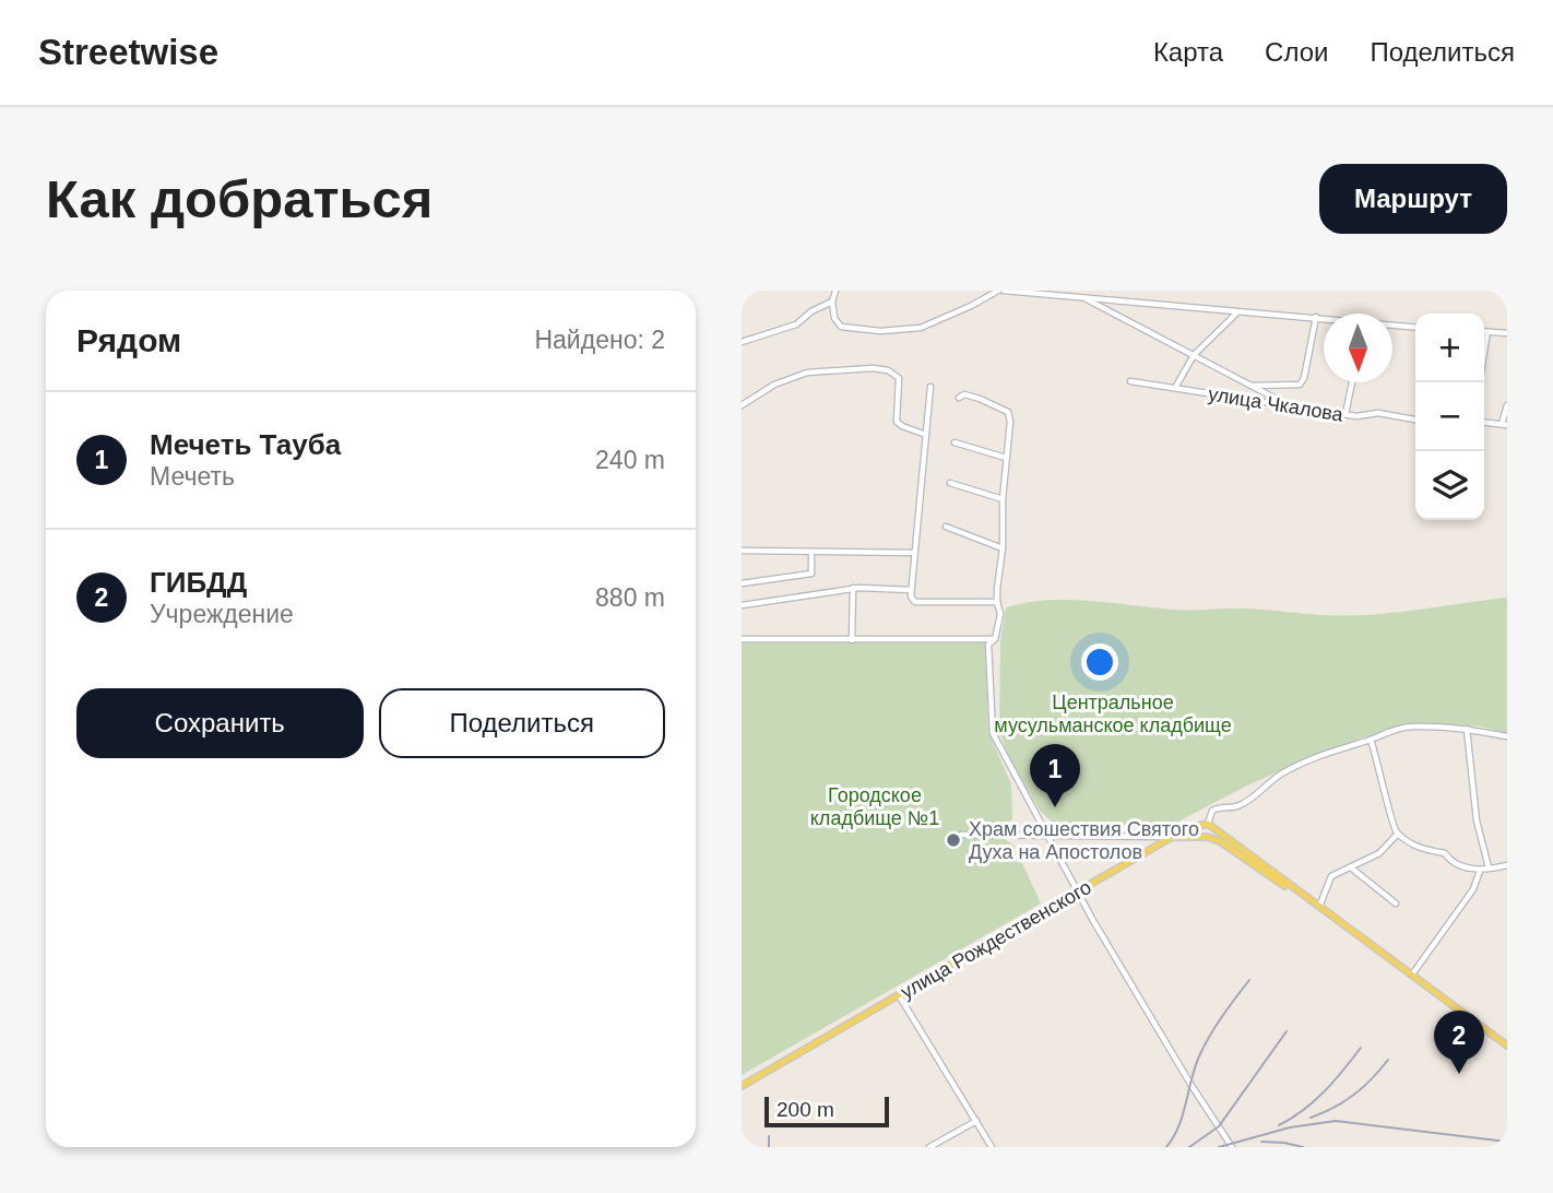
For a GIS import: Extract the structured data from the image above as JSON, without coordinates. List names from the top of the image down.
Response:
{
  "streets": {
    "main road": ["улица Рождественского"],
    "street": ["улица Чкалова"]
  },
  "parks": ["Центральное мусульманское кладбище", "Городское кладбище №1"],
  "places": ["Храм сошествия Святого Духа на Апостолов"],
  "scale_bar": "200 m",
  "north": "bottom",
  "page": {
    "header": "Streetwise",
    "nav": ["Карта", "Слои", "Поделиться"],
    "buttons": [
      "Маршрут",
      ["Сохранить", "Поделиться"]
    ],
    "title": "Как добраться",
    "heading": ["Рядом", "Найдено: 2"],
    "map_buttons": ["+", "−"],
    "list": [
      {
        "mark": "1",
        "name": "Мечеть Тауба",
        "note": "Мечеть",
        "value": "240 m"
      },
      {
        "mark": "2",
        "name": "ГИБДД",
        "note": "Учреждение",
        "value": "880 m"
      }
    ],
    "pins": ["1", "2"],
    "scale": "200 m"
  }
}
